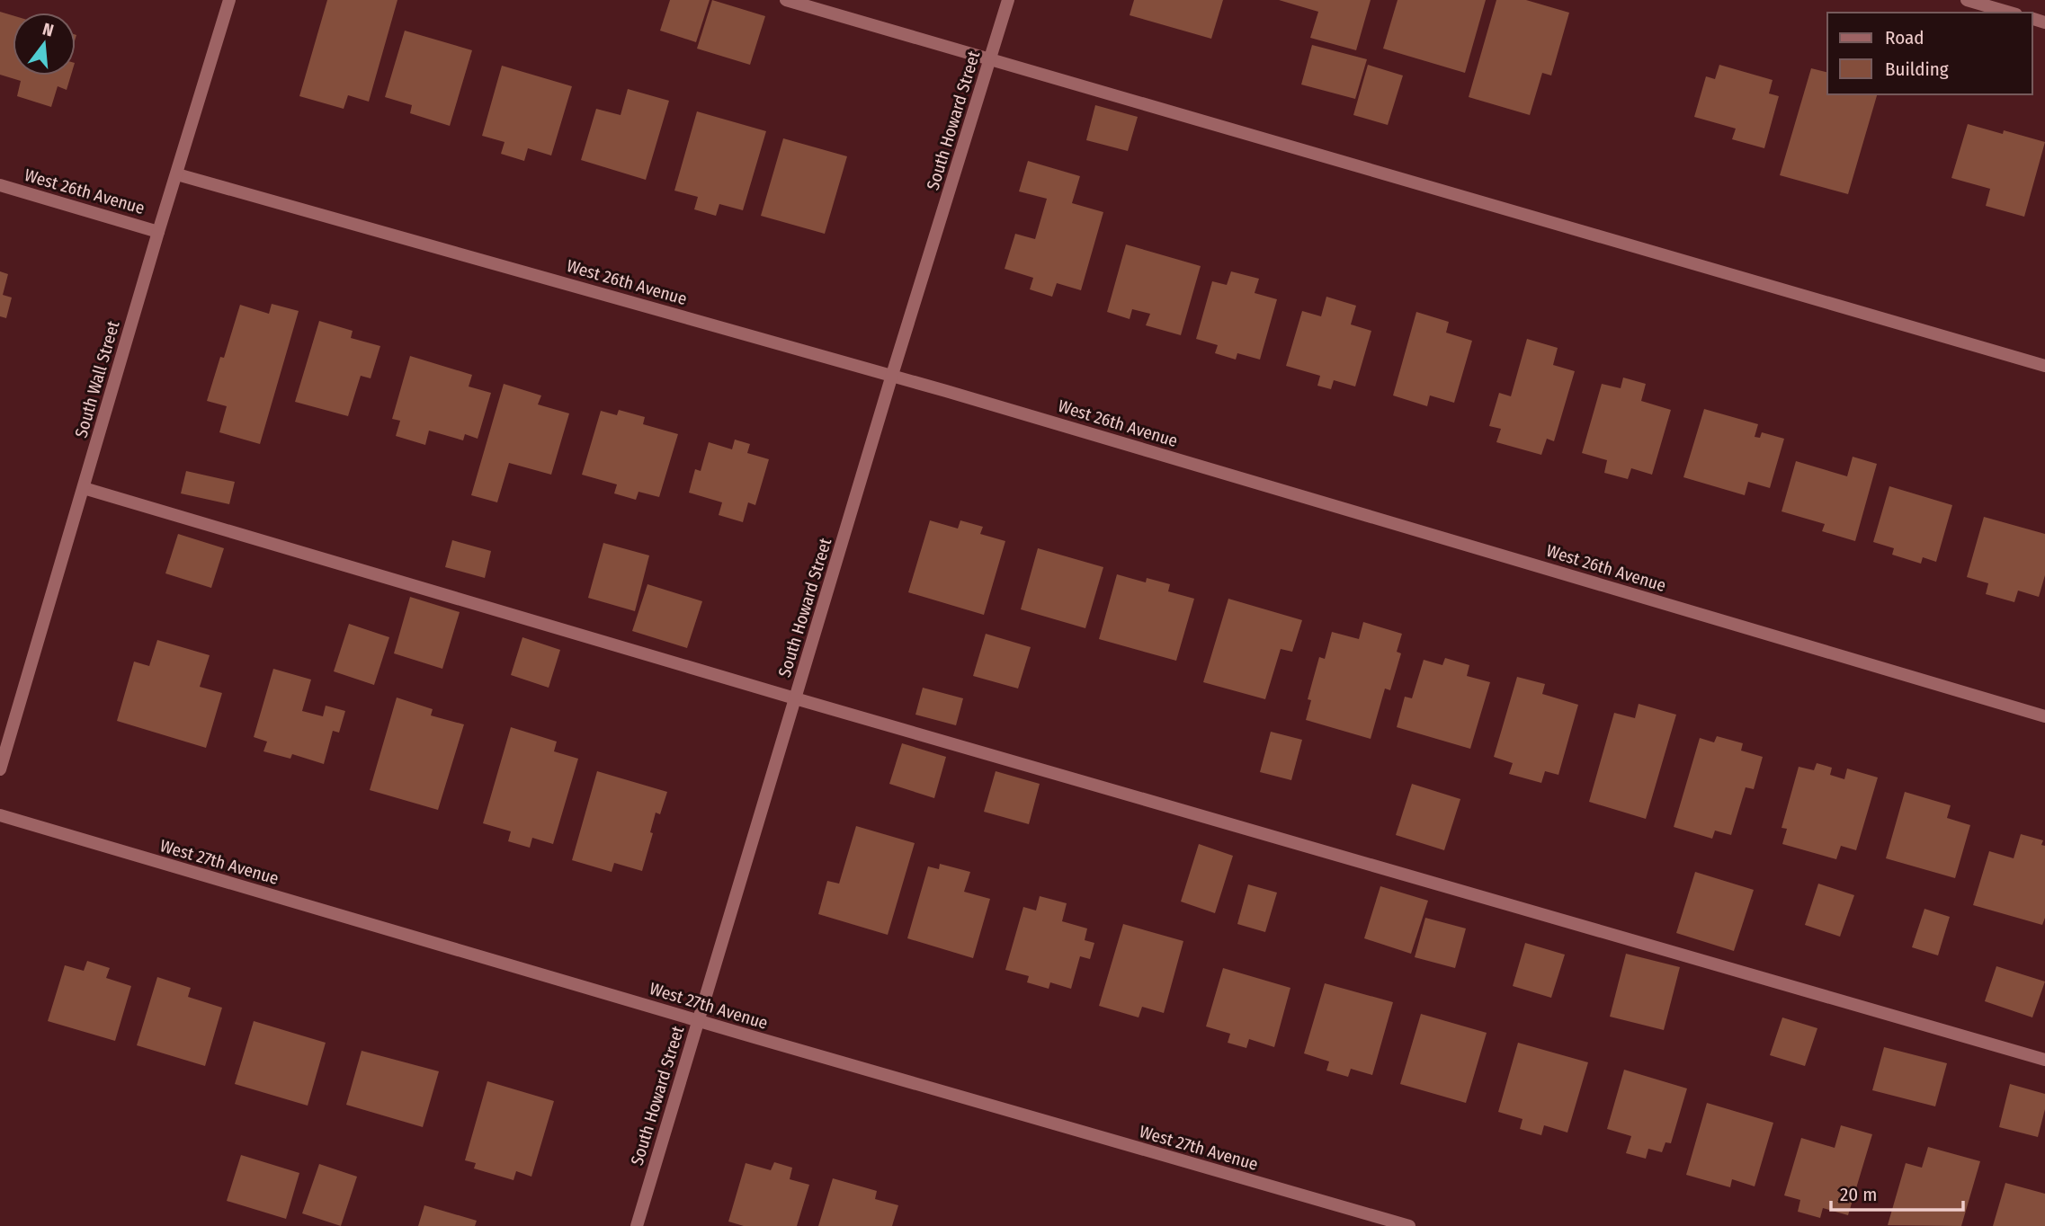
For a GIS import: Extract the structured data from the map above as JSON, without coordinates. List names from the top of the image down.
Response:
{
  "streets": {
    "street": [
      "South Howard Street",
      "West 26th Avenue",
      "South Wall Street",
      "West 27th Avenue"
    ]
  },
  "crossings": [
    ["South Howard Street", "West 26th Avenue"],
    ["South Howard Street", "West 27th Avenue"],
    ["West 26th Avenue", "South Wall Street"]
  ],
  "legend": ["Road", "Building"],
  "scale_bar": "20 m",
  "north": "top"
}
